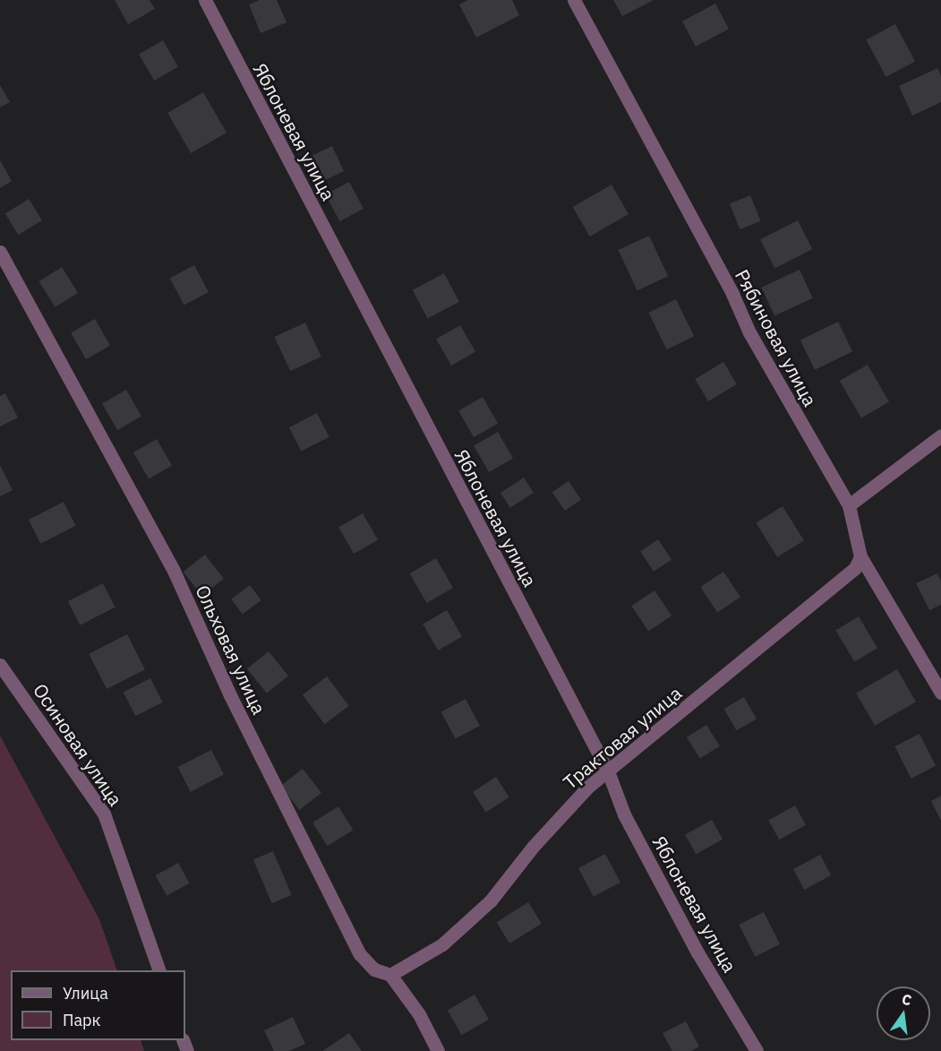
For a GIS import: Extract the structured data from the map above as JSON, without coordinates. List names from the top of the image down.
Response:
{
  "streets": {
    "street": [
      "Яблоневая улица",
      "Рябиновая улица",
      "Ольховая улица",
      "Трактовая улица",
      "Осиновая улица"
    ]
  },
  "crossings": [
    ["Яблоневая улица", "Трактовая улица"],
    ["Рябиновая улица", "Трактовая улица"],
    ["Ольховая улица", "Трактовая улица"]
  ],
  "legend": ["Улица", "Парк"],
  "north": "top"
}
